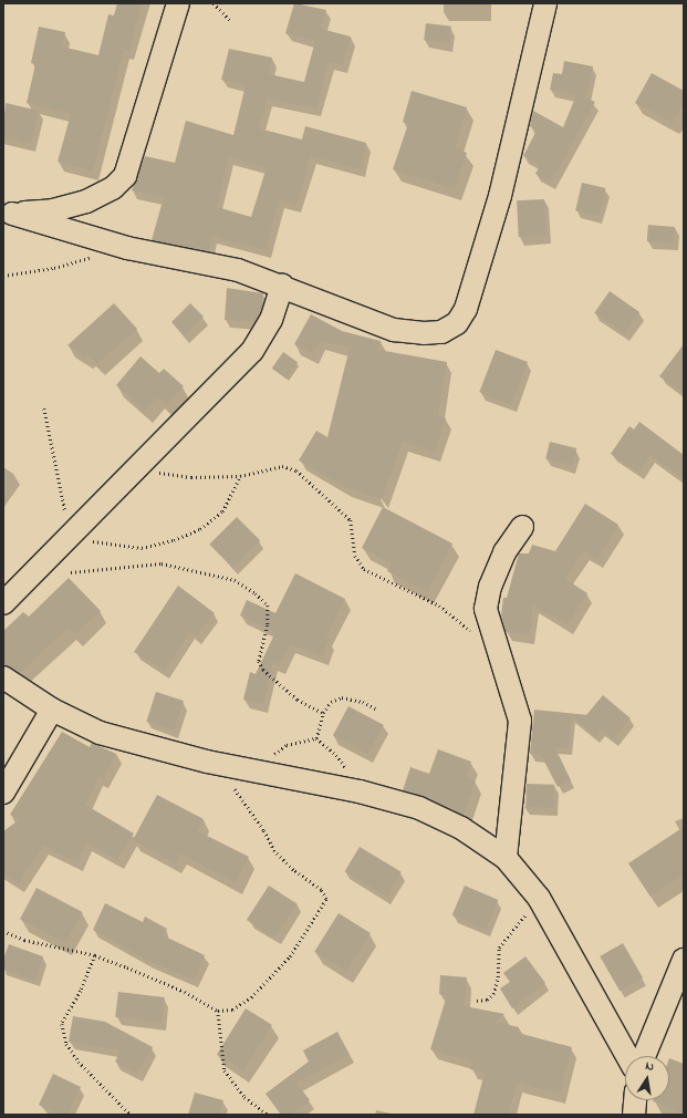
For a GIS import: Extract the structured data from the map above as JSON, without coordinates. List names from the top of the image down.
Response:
{
  "north": "top"
}
